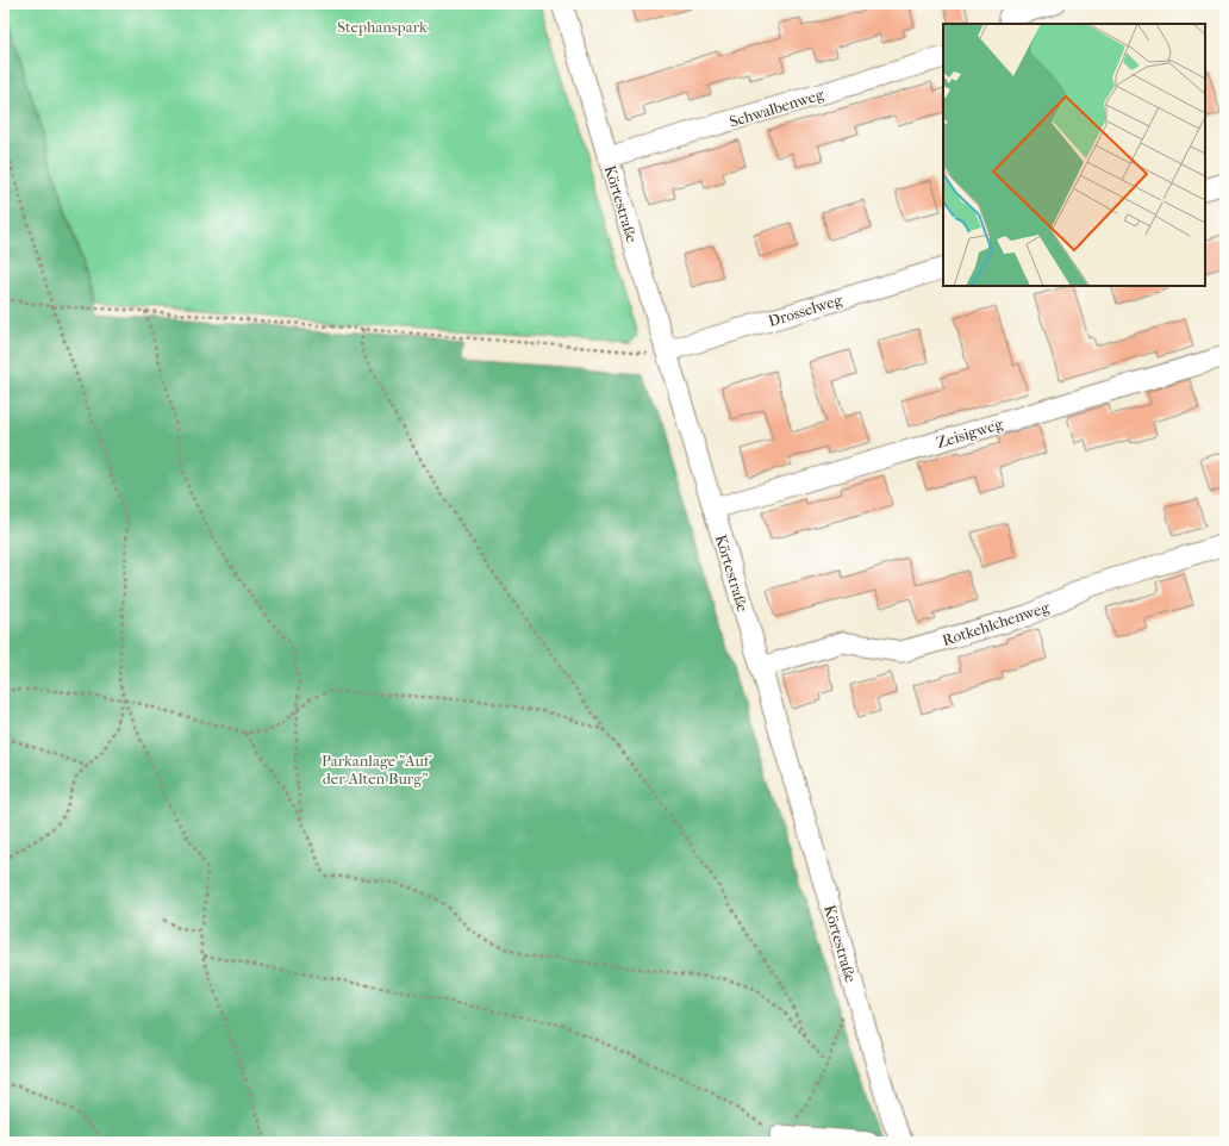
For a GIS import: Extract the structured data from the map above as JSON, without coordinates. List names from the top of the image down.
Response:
{
  "streets": {
    "street": [
      "Schwalbenweg",
      "Körtestraße",
      "Drosselweg",
      "Zeisigweg",
      "Rotkehlchenweg"
    ]
  },
  "crossings": [
    ["Schwalbenweg", "Körtestraße"],
    ["Körtestraße", "Drosselweg"],
    ["Körtestraße", "Zeisigweg"],
    ["Körtestraße", "Rotkehlchenweg"]
  ],
  "parks": ["Stephanspark", "Parkanlage \"Auf der Alten Burg\""]
}
